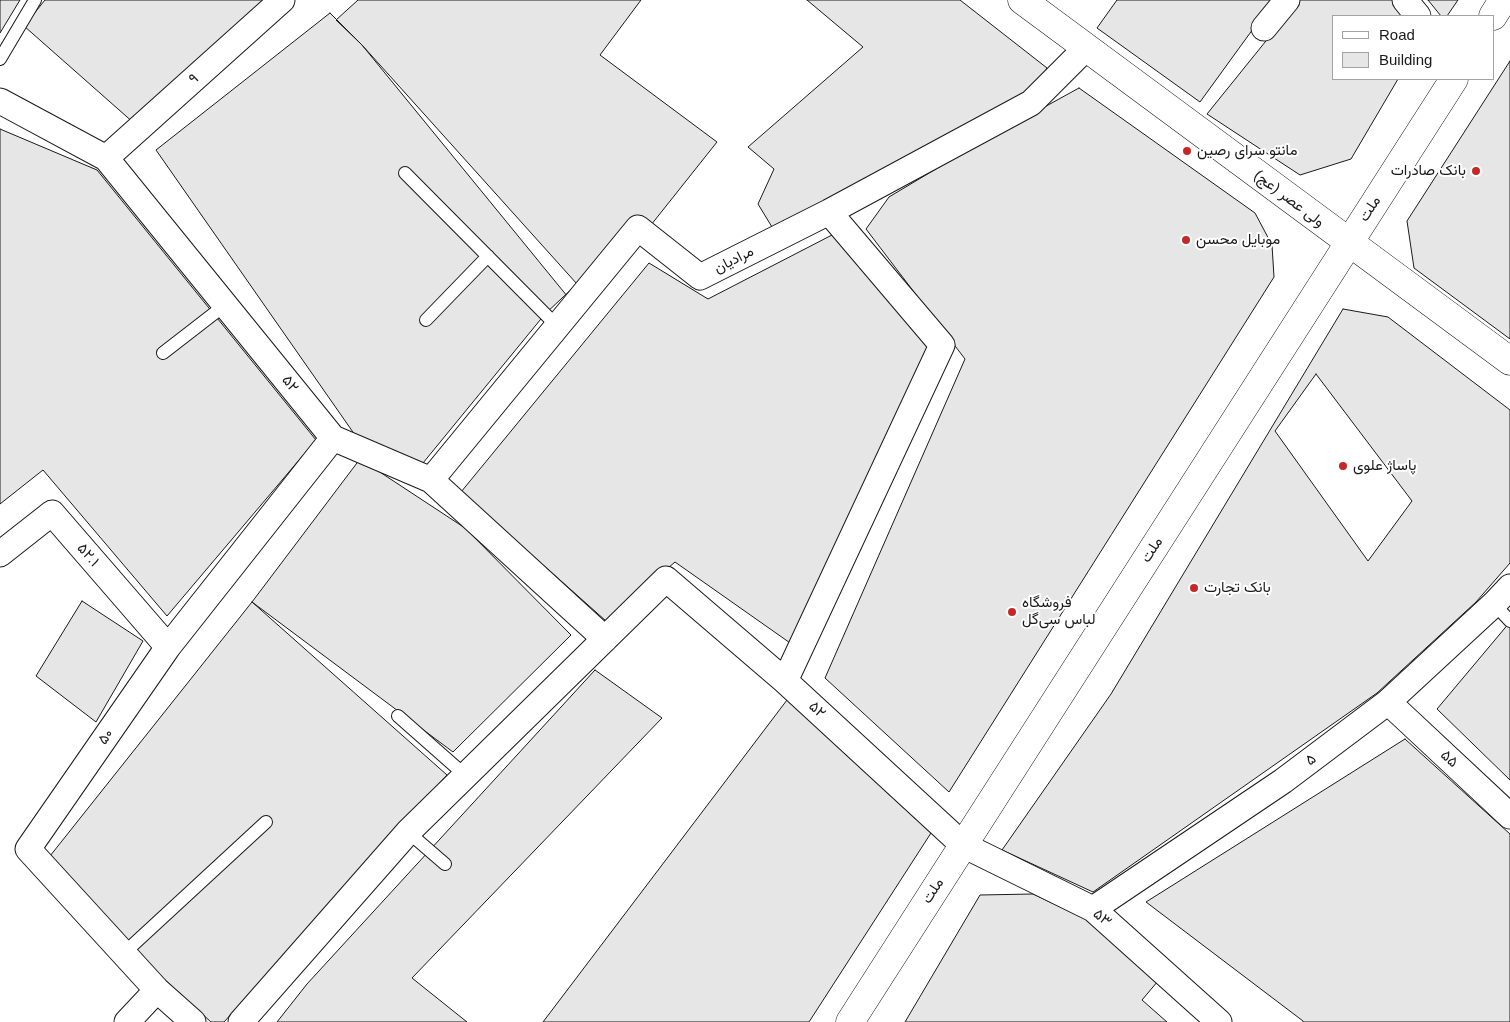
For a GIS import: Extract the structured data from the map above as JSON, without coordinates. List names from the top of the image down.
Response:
{
  "streets": {
    "main road": ["ولی عصر (عج)", "ملت"],
    "street": [
      "۹",
      "مرادیان",
      "۵۲",
      "۵۲.۱",
      "۵۰",
      "۵۵",
      "۵",
      "۵۳"
    ]
  },
  "crossings": [
    ["۹", "۵۲"],
    ["ولی عصر (عج)", "ملت"],
    ["ولی عصر (عج)", "مرادیان"],
    ["ملت", "۵۲"],
    ["ملت", "۵۳"],
    ["مرادیان", "۵۲"],
    ["۵۲", "۵۰"],
    ["۵۲", "۵۳"],
    ["۵۲.۱", "۵۰"],
    ["۵۵", "۵"],
    ["۵", "۵۳"]
  ],
  "places": [
    "مانتو سرای رصین",
    "بانک صادرات",
    "موبایل محسن",
    "پاساژ علوی",
    "بانک تجارت",
    "فروشگاه لباس سی‌گل"
  ],
  "legend": ["Road", "Building"]
}
